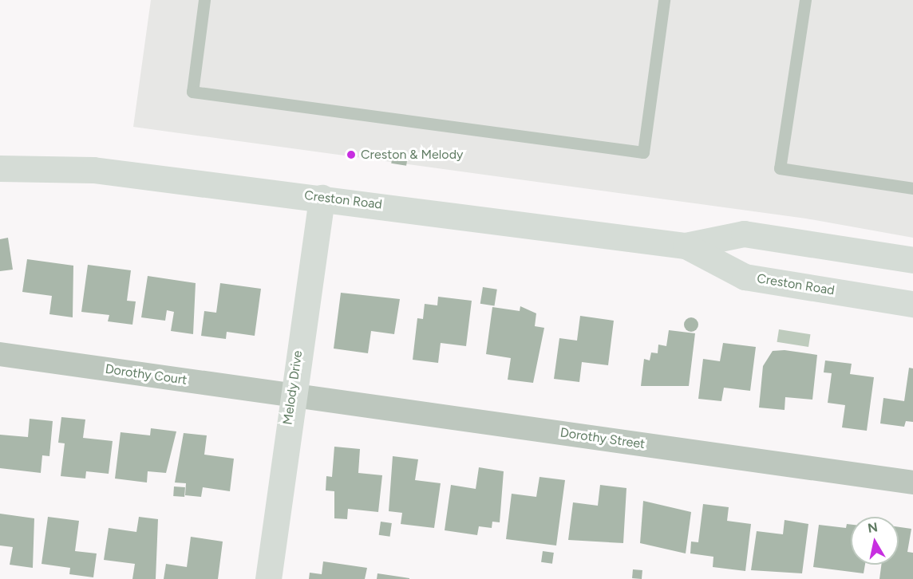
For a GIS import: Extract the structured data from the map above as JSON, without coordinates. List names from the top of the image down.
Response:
{
  "streets": {
    "main road": ["Creston Road", "Melody Drive"],
    "street": ["Dorothy Court", "Dorothy Street"]
  },
  "crossings": [
    ["Creston Road", "Melody Drive"],
    ["Dorothy Court", "Melody Drive"],
    ["Dorothy Court", "Dorothy Street"],
    ["Melody Drive", "Dorothy Street"]
  ],
  "places": ["Creston & Melody"],
  "north": "top"
}
